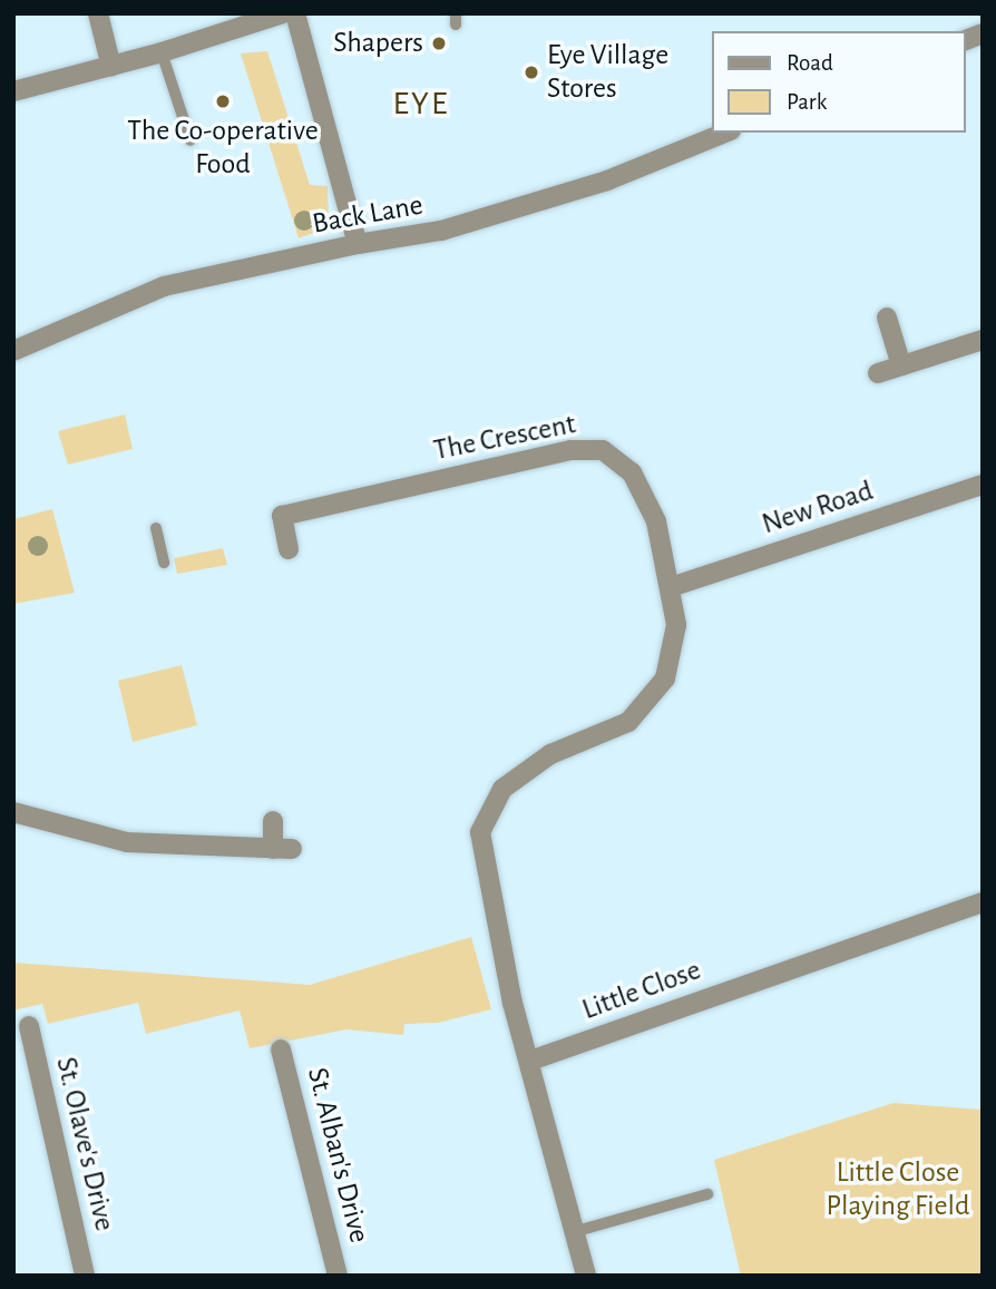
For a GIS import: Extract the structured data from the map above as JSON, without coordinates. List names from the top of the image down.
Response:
{
  "streets": {
    "street": [
      "Back Lane",
      "The Crescent",
      "New Road",
      "Little Close",
      "St. Olave's Drive",
      "St. Alban's Drive"
    ]
  },
  "crossings": [
    ["The Crescent", "New Road"],
    ["The Crescent", "Little Close"]
  ],
  "districts": ["EYE"],
  "parks": ["Little Close Playing Field"],
  "places": ["Shapers", "Eye Village Stores", "The Co-operative Food"],
  "legend": ["Road", "Park"]
}
